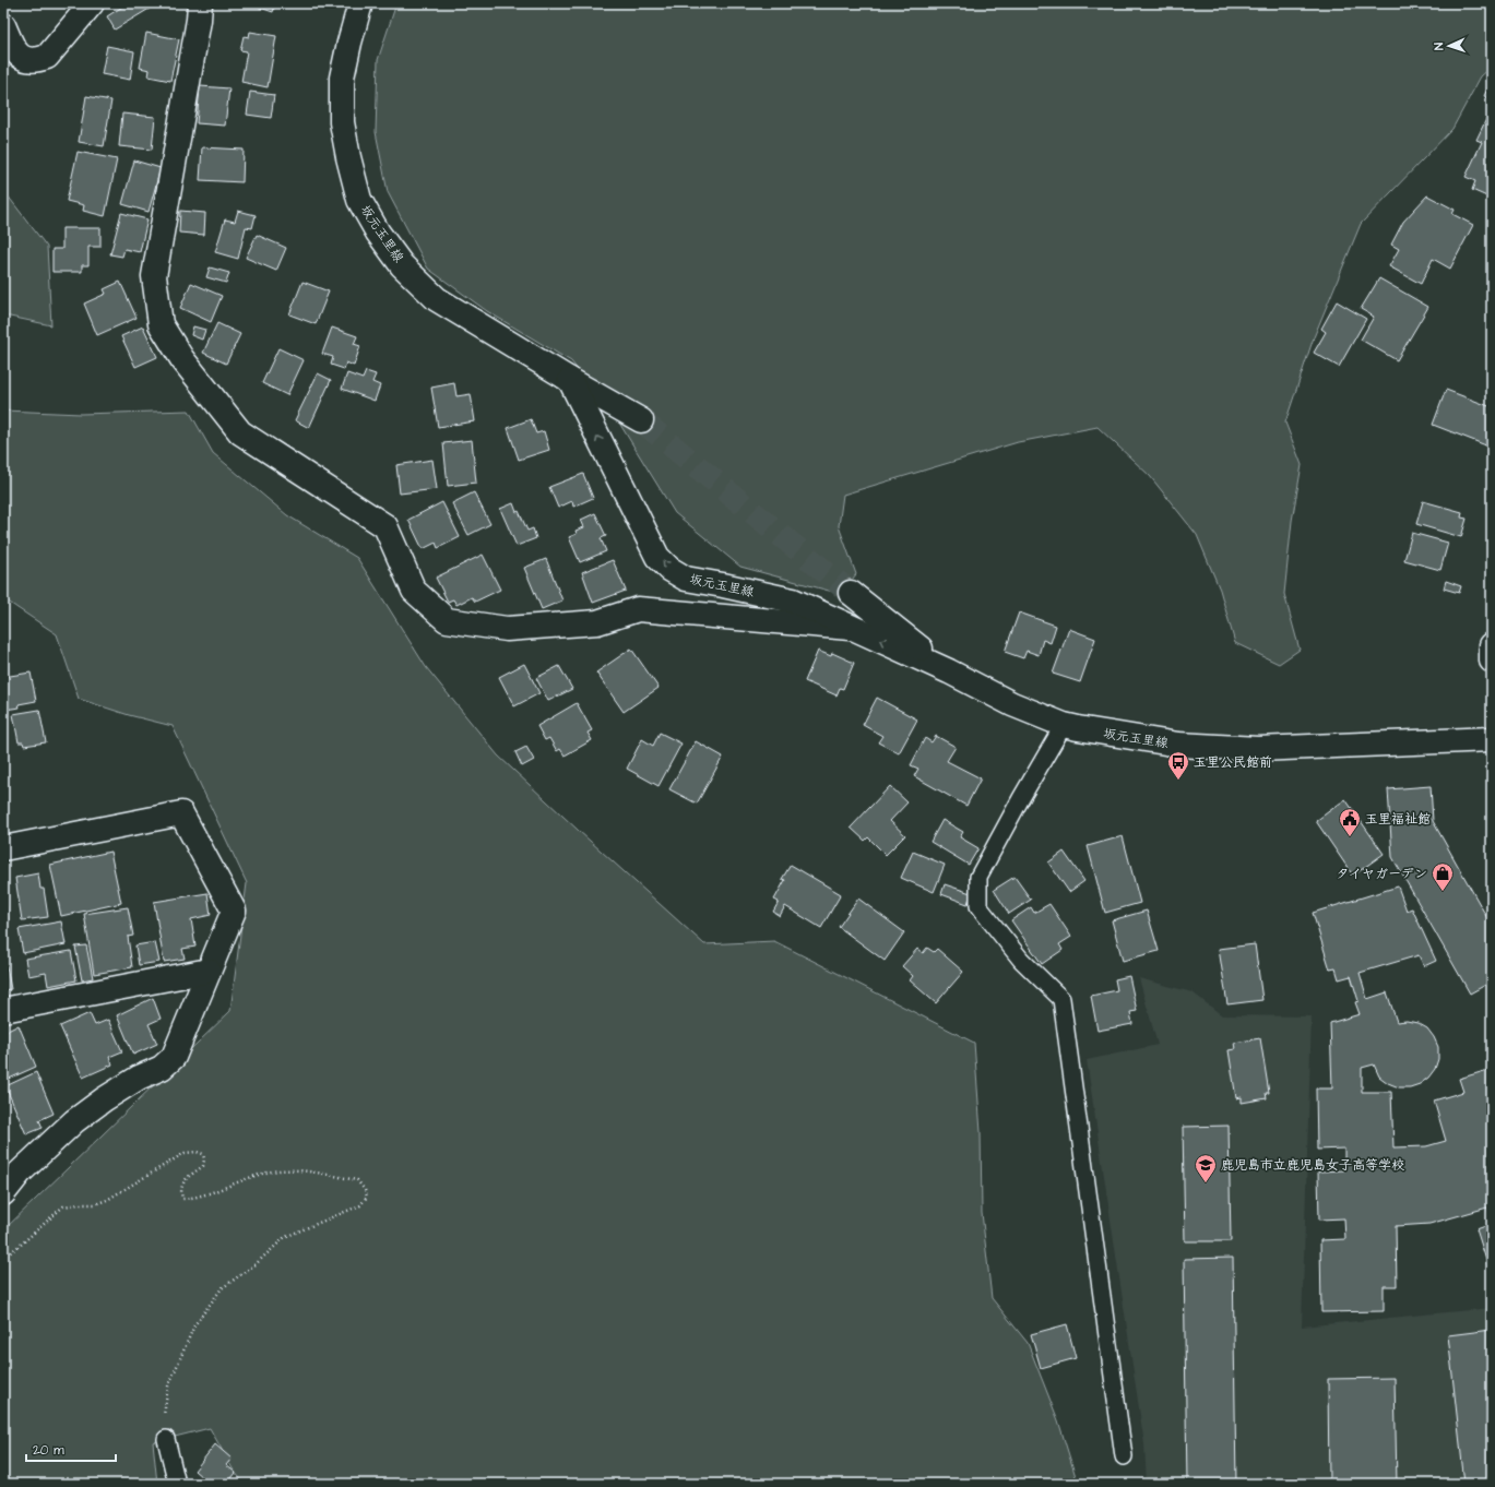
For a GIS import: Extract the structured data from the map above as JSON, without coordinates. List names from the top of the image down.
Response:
{
  "streets": {
    "street": ["坂元玉里線"]
  },
  "places": {
    "bus stop": ["玉里公民館前"],
    "public building": ["玉里福祉館"],
    "shop": ["タイヤガーデン"],
    "school or university": ["鹿児島市立鹿児島女子高等学校"]
  },
  "scale_bar": "20 m",
  "north": "left"
}
